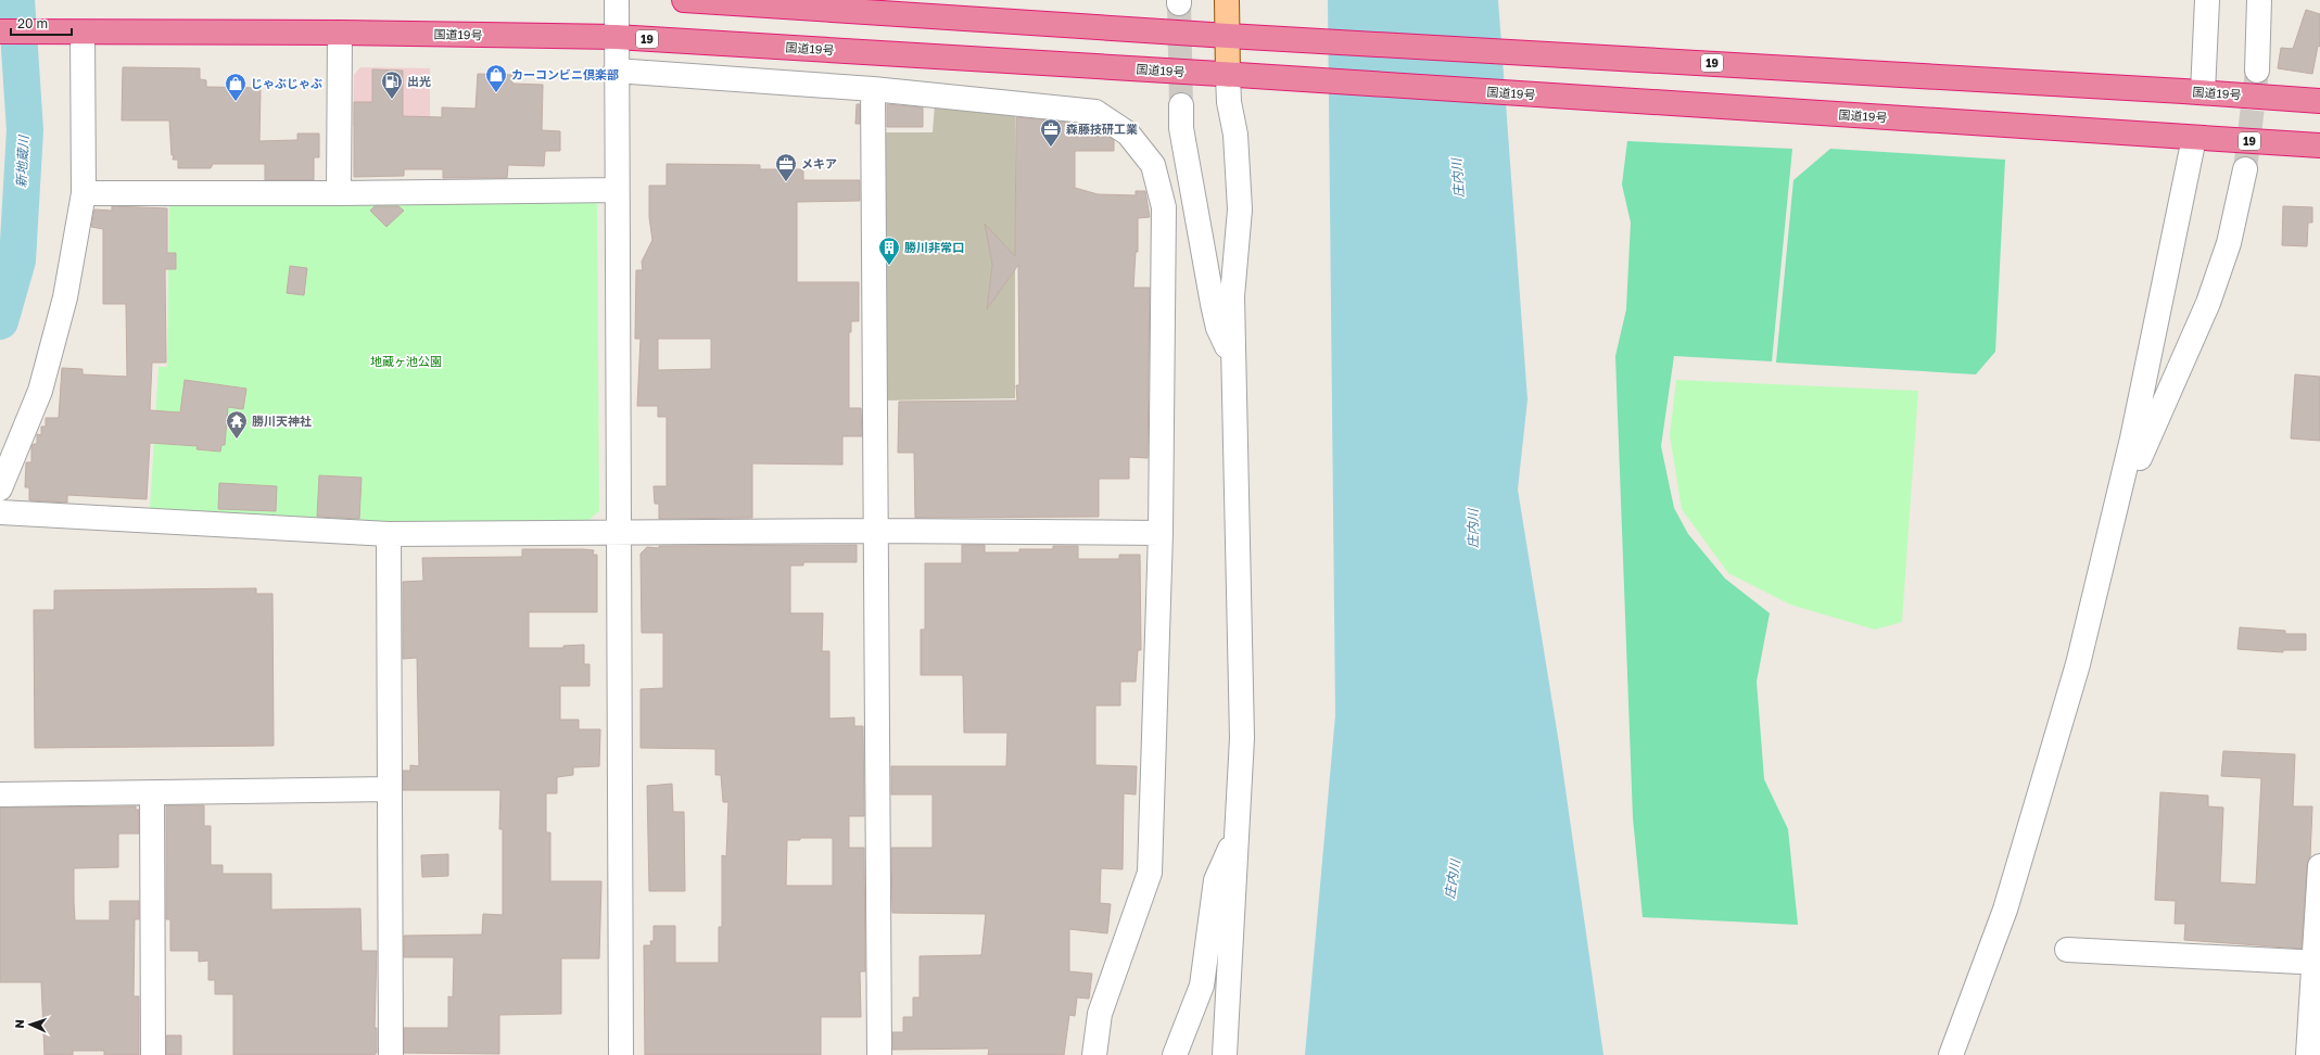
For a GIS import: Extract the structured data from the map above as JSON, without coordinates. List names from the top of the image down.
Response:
{
  "streets": {
    "highway": ["国道19号", "19"]
  },
  "water": ["新地蔵川", "庄内川"],
  "parks": ["地蔵ヶ池公園"],
  "places": {
    "shop": ["カーコンビニ倶楽部", "じゃぶじゃぶ"],
    "fuel station": ["出光"],
    "office": ["森藤技研工業", "メキア"],
    "building": ["勝川非常口"],
    "temple": ["勝川天神社"]
  },
  "scale_bar": "20 m",
  "north": "left"
}
